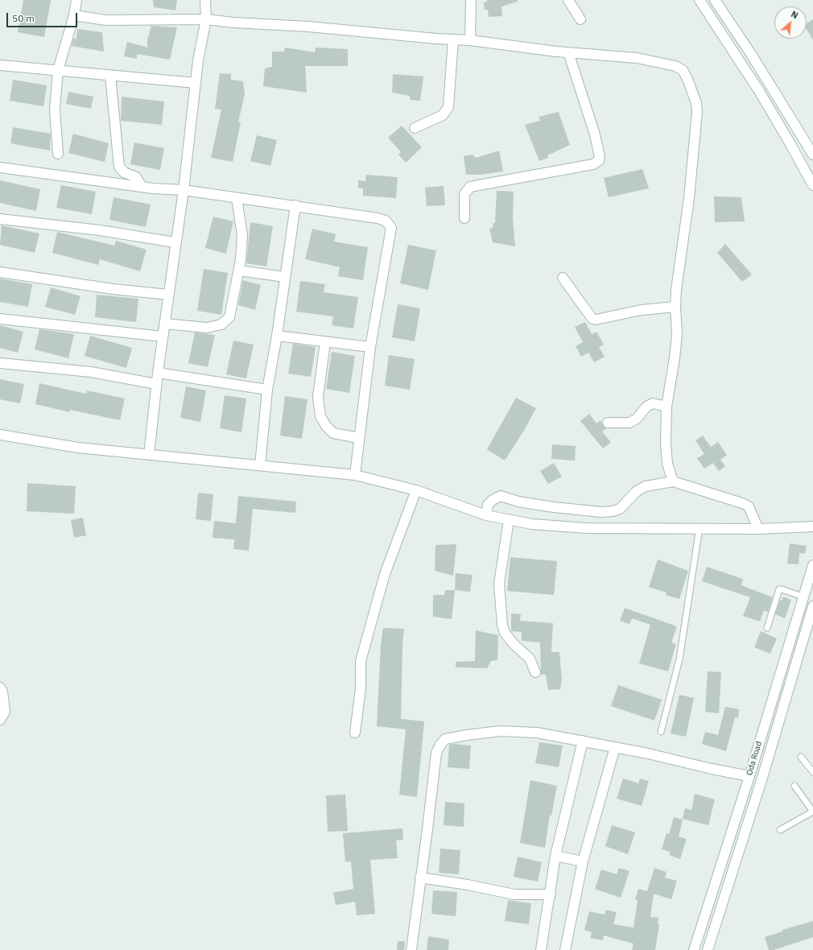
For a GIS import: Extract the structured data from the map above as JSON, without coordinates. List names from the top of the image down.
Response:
{
  "streets": {
    "street": ["Oda Road"]
  },
  "scale_bar": "50 m",
  "north": "top right"
}
